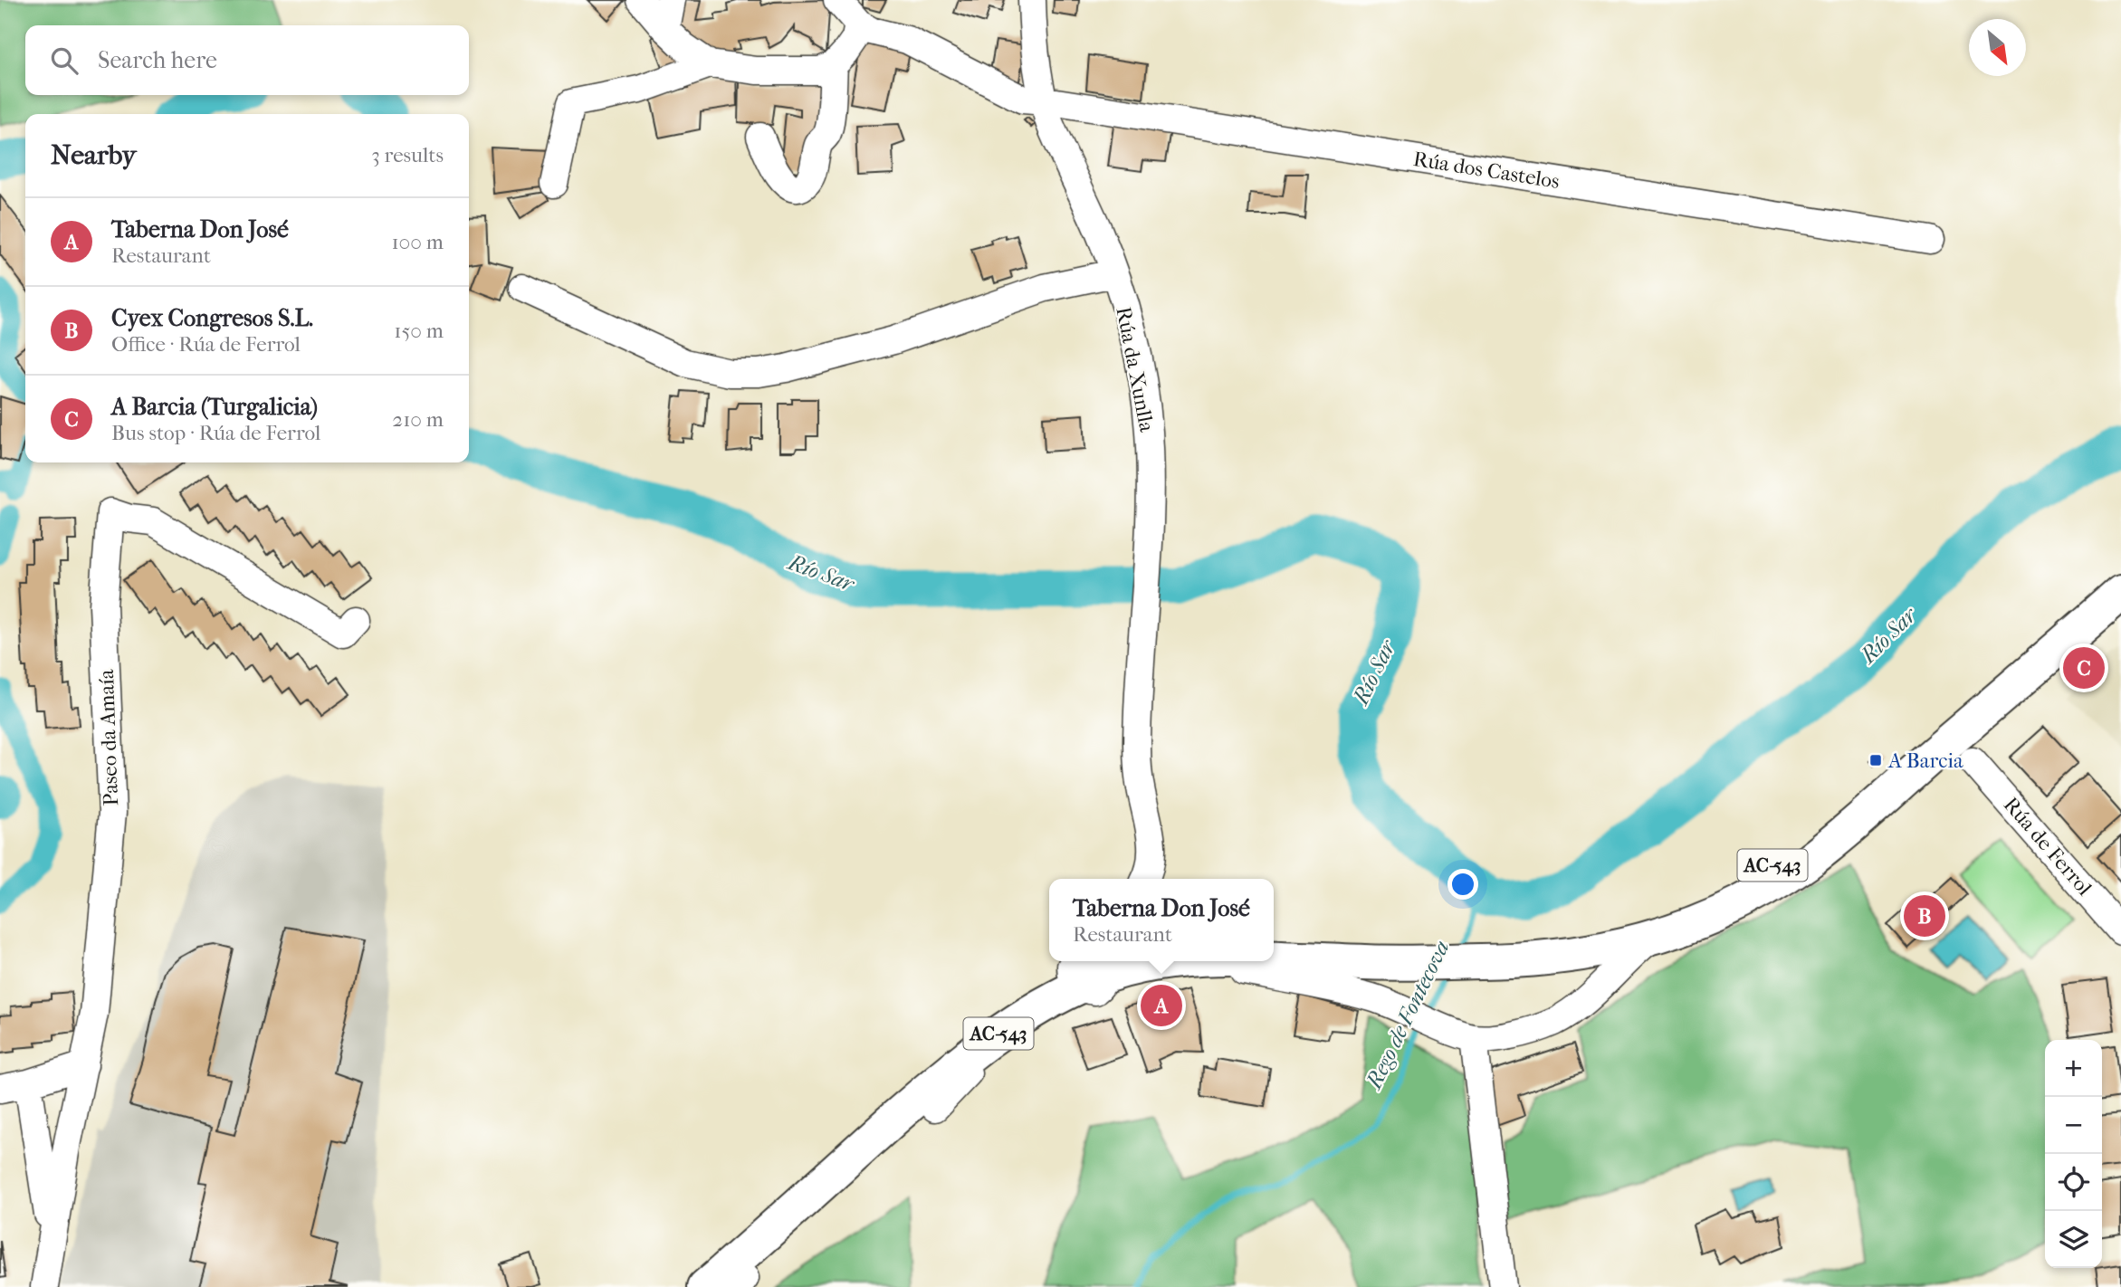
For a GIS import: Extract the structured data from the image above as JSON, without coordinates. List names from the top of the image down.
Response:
{
  "streets": {
    "main road": ["AC-543"],
    "street": [
      "Rúa dos Castelos",
      "Rúa da Xunlla",
      "Paseo da Amaía",
      "Rúa de Ferrol"
    ]
  },
  "crossings": [
    ["Rúa dos Castelos", "Rúa da Xunlla"]
  ],
  "water": ["Río Sar", "Rego de Fontecova"],
  "places": {
    "transit": ["A Barcia"]
  },
  "north": "bottom right",
  "page": {
    "search": "Search here",
    "heading": ["Nearby", "3 results"],
    "list": [
      {
        "mark": "A",
        "name": "Taberna Don José",
        "note": "Restaurant",
        "value": "100 m"
      },
      {
        "mark": "B",
        "name": "Cyex Congresos S.L.",
        "note": "Office · Rúa de Ferrol",
        "value": "150 m"
      },
      {
        "mark": "C",
        "name": "A Barcia (Turgalicia)",
        "note": "Bus stop · Rúa de Ferrol",
        "value": "210 m"
      }
    ],
    "pins": ["C", "B", "A"],
    "popup": ["Taberna Don José", "Restaurant"],
    "map_buttons": ["+", "−"]
  }
}
